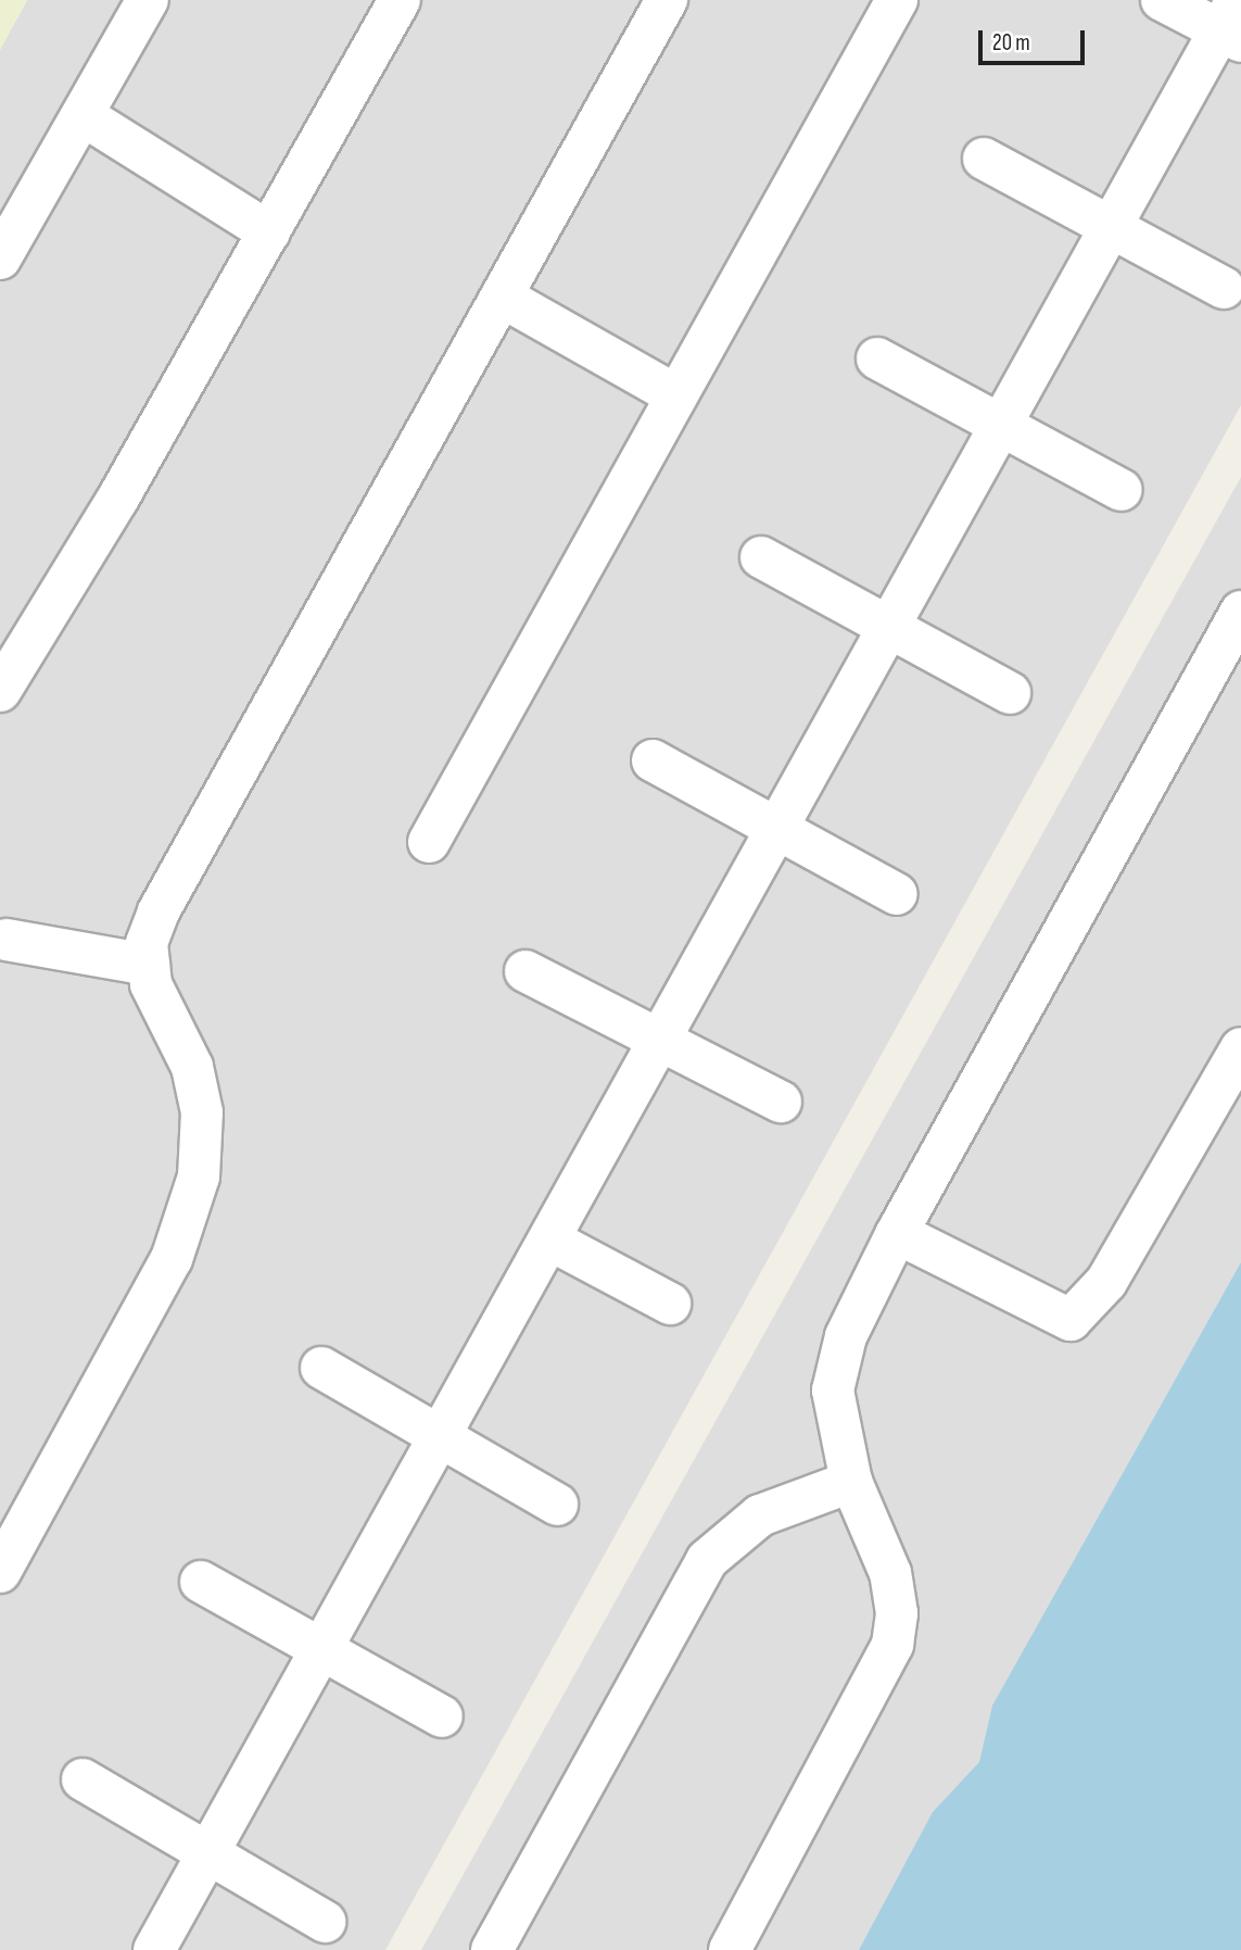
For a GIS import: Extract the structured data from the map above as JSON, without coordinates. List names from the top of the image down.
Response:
{
  "scale_bar": "20 m"
}
